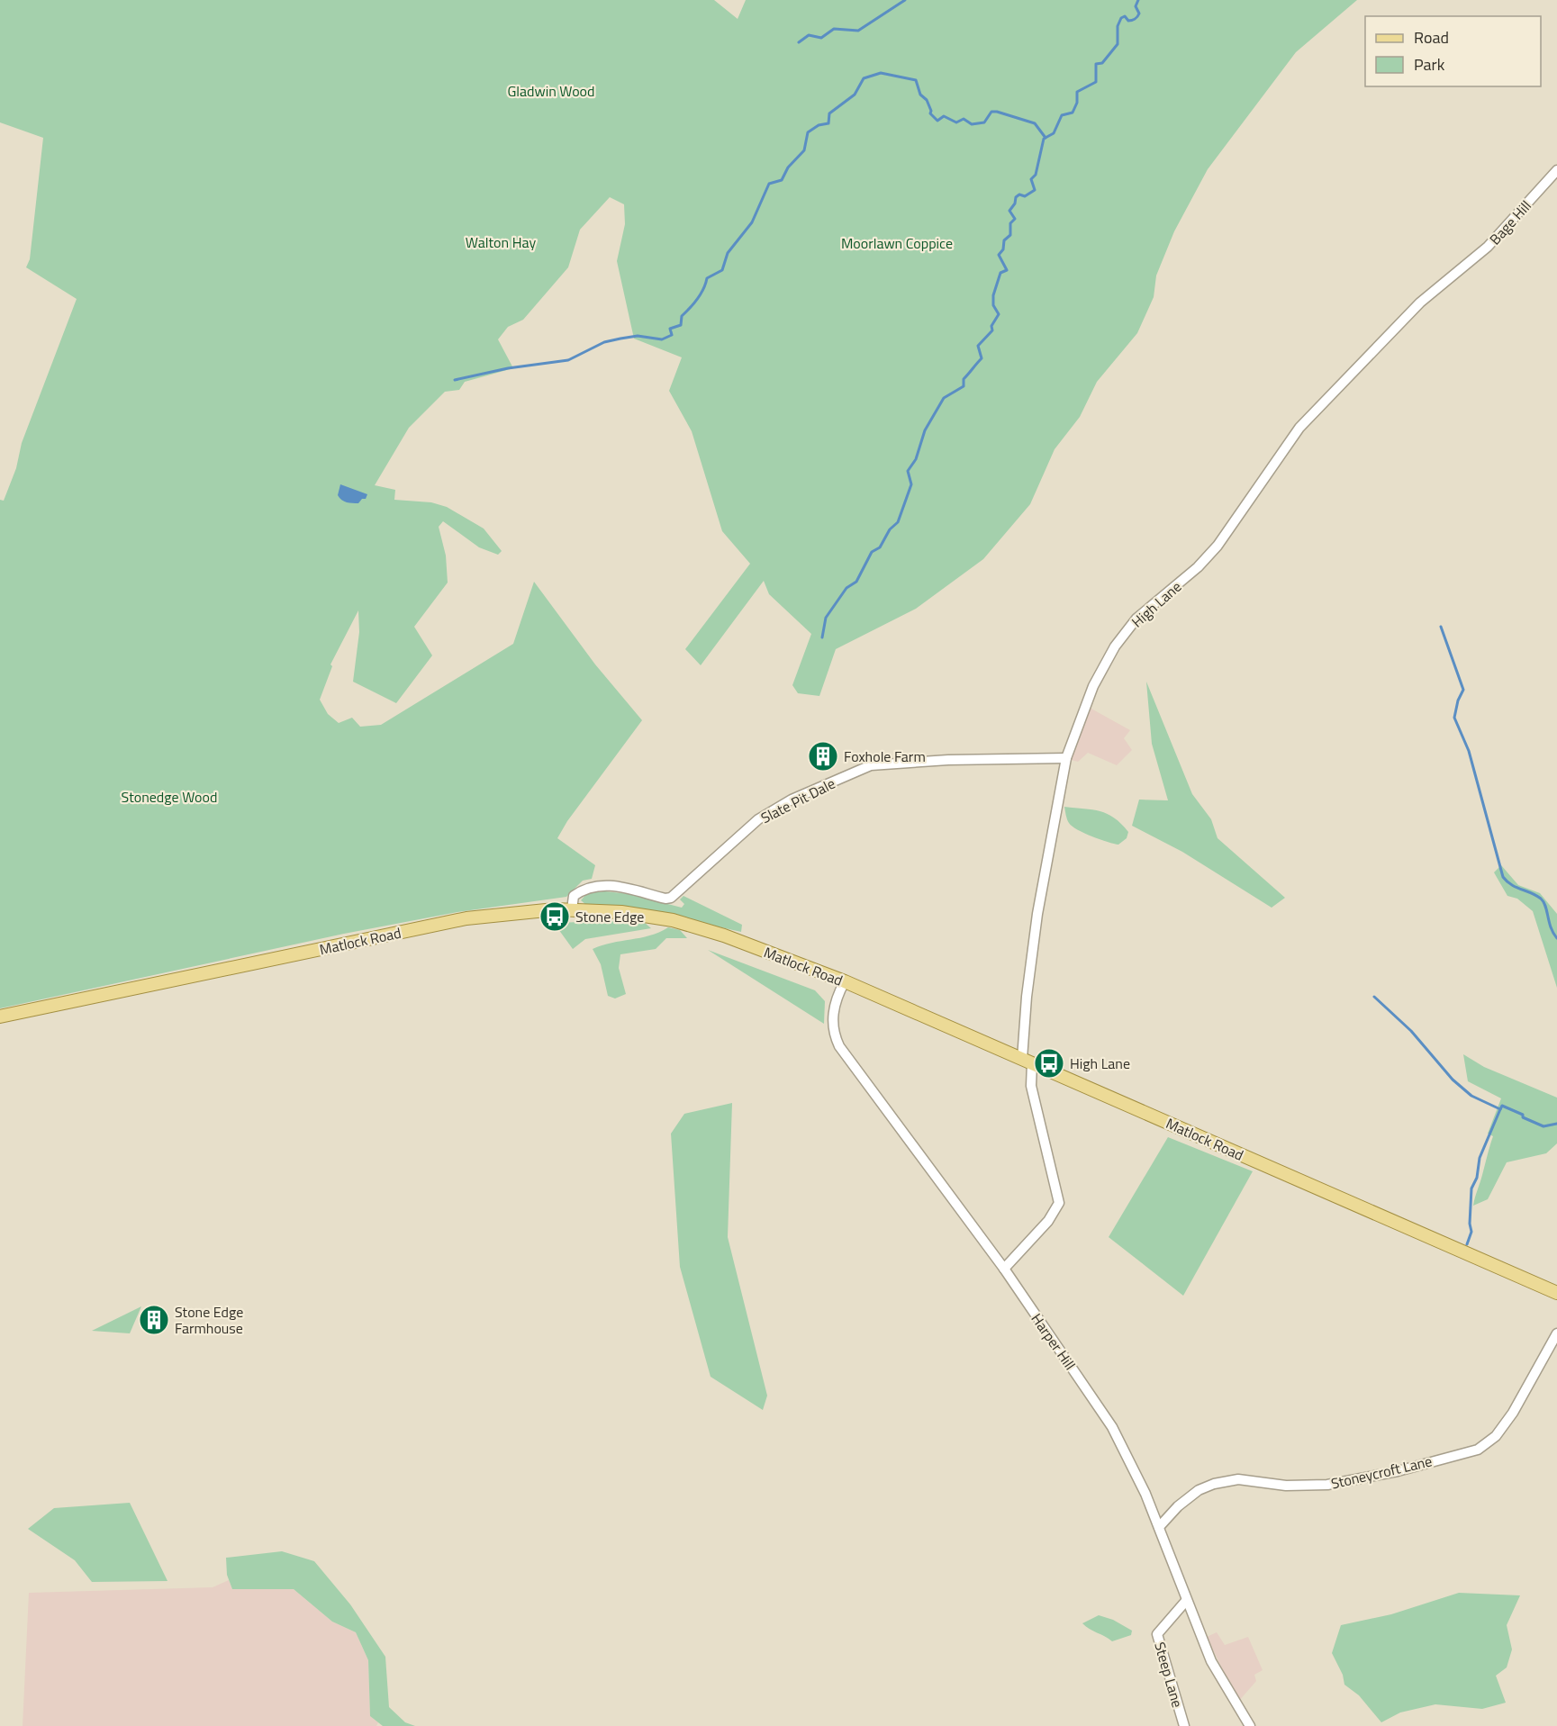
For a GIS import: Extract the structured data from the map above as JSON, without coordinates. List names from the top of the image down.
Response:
{
  "streets": {
    "main road": ["Matlock Road"],
    "street": [
      "Bage Hill",
      "High Lane",
      "Slate Pit Dale",
      "Harper Hill",
      "Stoneycroft Lane",
      "Steep Lane"
    ]
  },
  "crossings": [
    ["Bage Hill", "High Lane"],
    ["High Lane", "Slate Pit Dale"],
    ["High Lane", "Matlock Road"],
    ["High Lane", "Harper Hill"],
    ["Slate Pit Dale", "Matlock Road"],
    ["Matlock Road", "Harper Hill"],
    ["Harper Hill", "Stoneycroft Lane"],
    ["Harper Hill", "Steep Lane"]
  ],
  "parks": [
    "Gladwin Wood",
    "Walton Hay",
    "Moorlawn Coppice",
    "Stonedge Wood"
  ],
  "places": {
    "building": ["Foxhole Farm", "Stone Edge Farmhouse"],
    "bus stop": ["Stone Edge", "High Lane"]
  },
  "legend": ["Road", "Park"]
}
